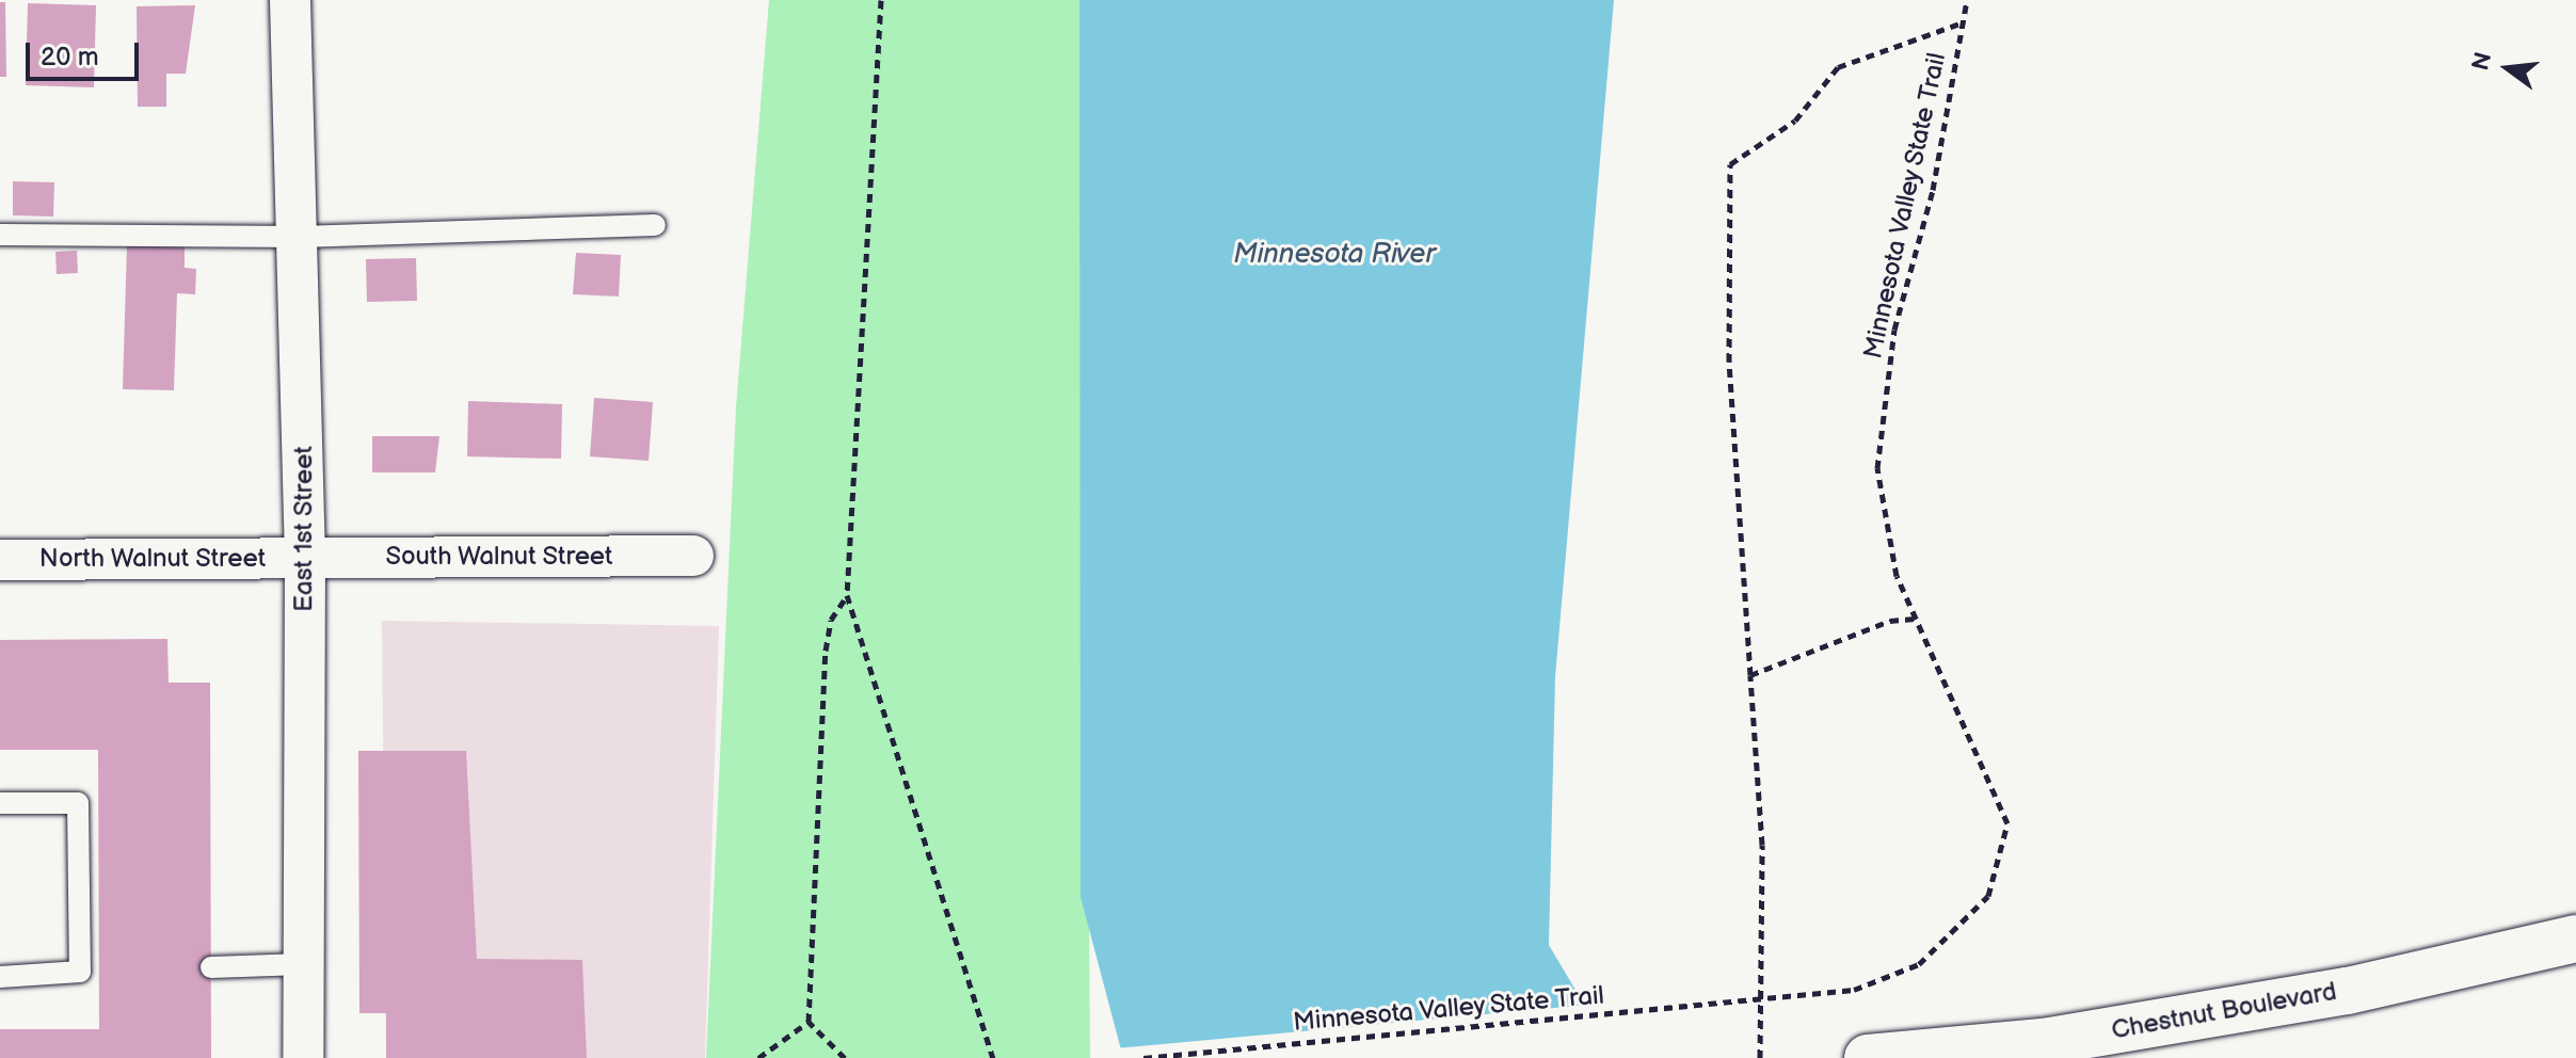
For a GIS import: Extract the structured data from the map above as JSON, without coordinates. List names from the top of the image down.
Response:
{
  "streets": {
    "main road": ["Chestnut Boulevard"],
    "street": ["East 1st Street", "South Walnut Street", "North Walnut Street"],
    "path": ["Minnesota Valley State Trail"]
  },
  "crossings": [
    ["East 1st Street", "South Walnut Street"],
    ["East 1st Street", "North Walnut Street"],
    ["South Walnut Street", "North Walnut Street"]
  ],
  "water": ["Minnesota River"],
  "scale_bar": "20 m",
  "north": "left"
}
